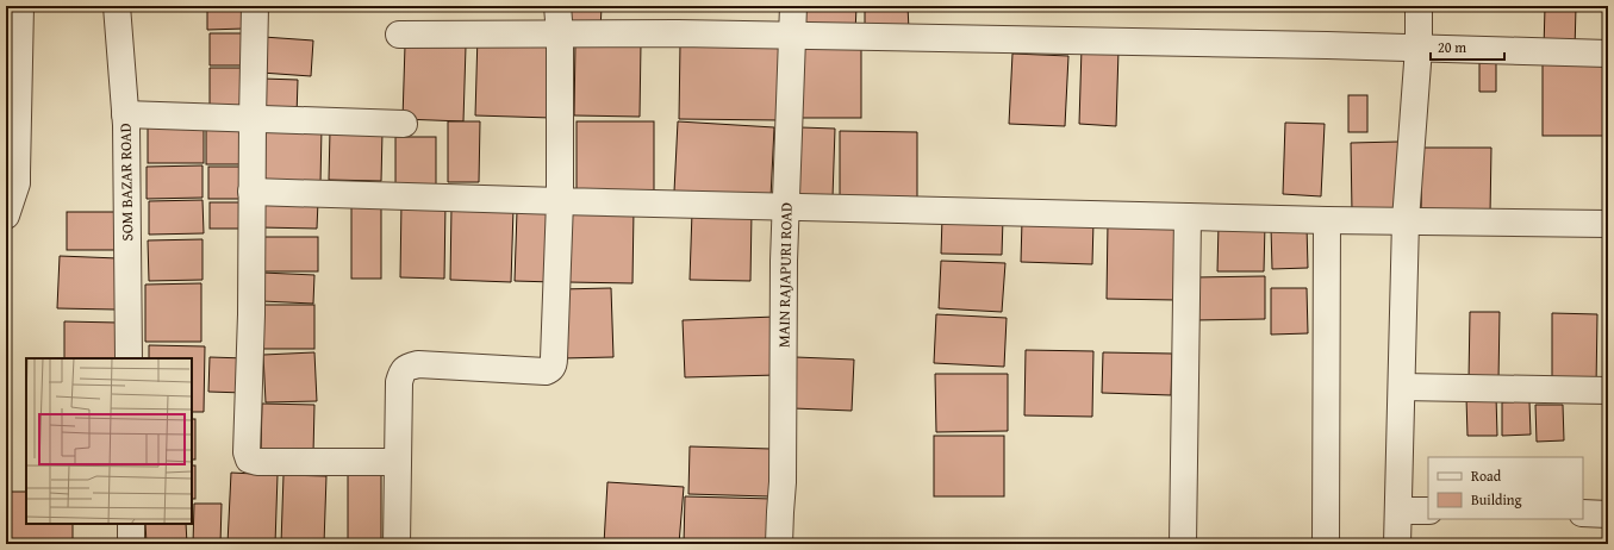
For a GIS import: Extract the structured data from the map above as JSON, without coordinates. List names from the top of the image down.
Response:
{
  "streets": {
    "street": ["SOM BAZAR ROAD", "MAIN RAJAPURI ROAD"]
  },
  "legend": ["Road", "Building"],
  "scale_bar": "20 m"
}
